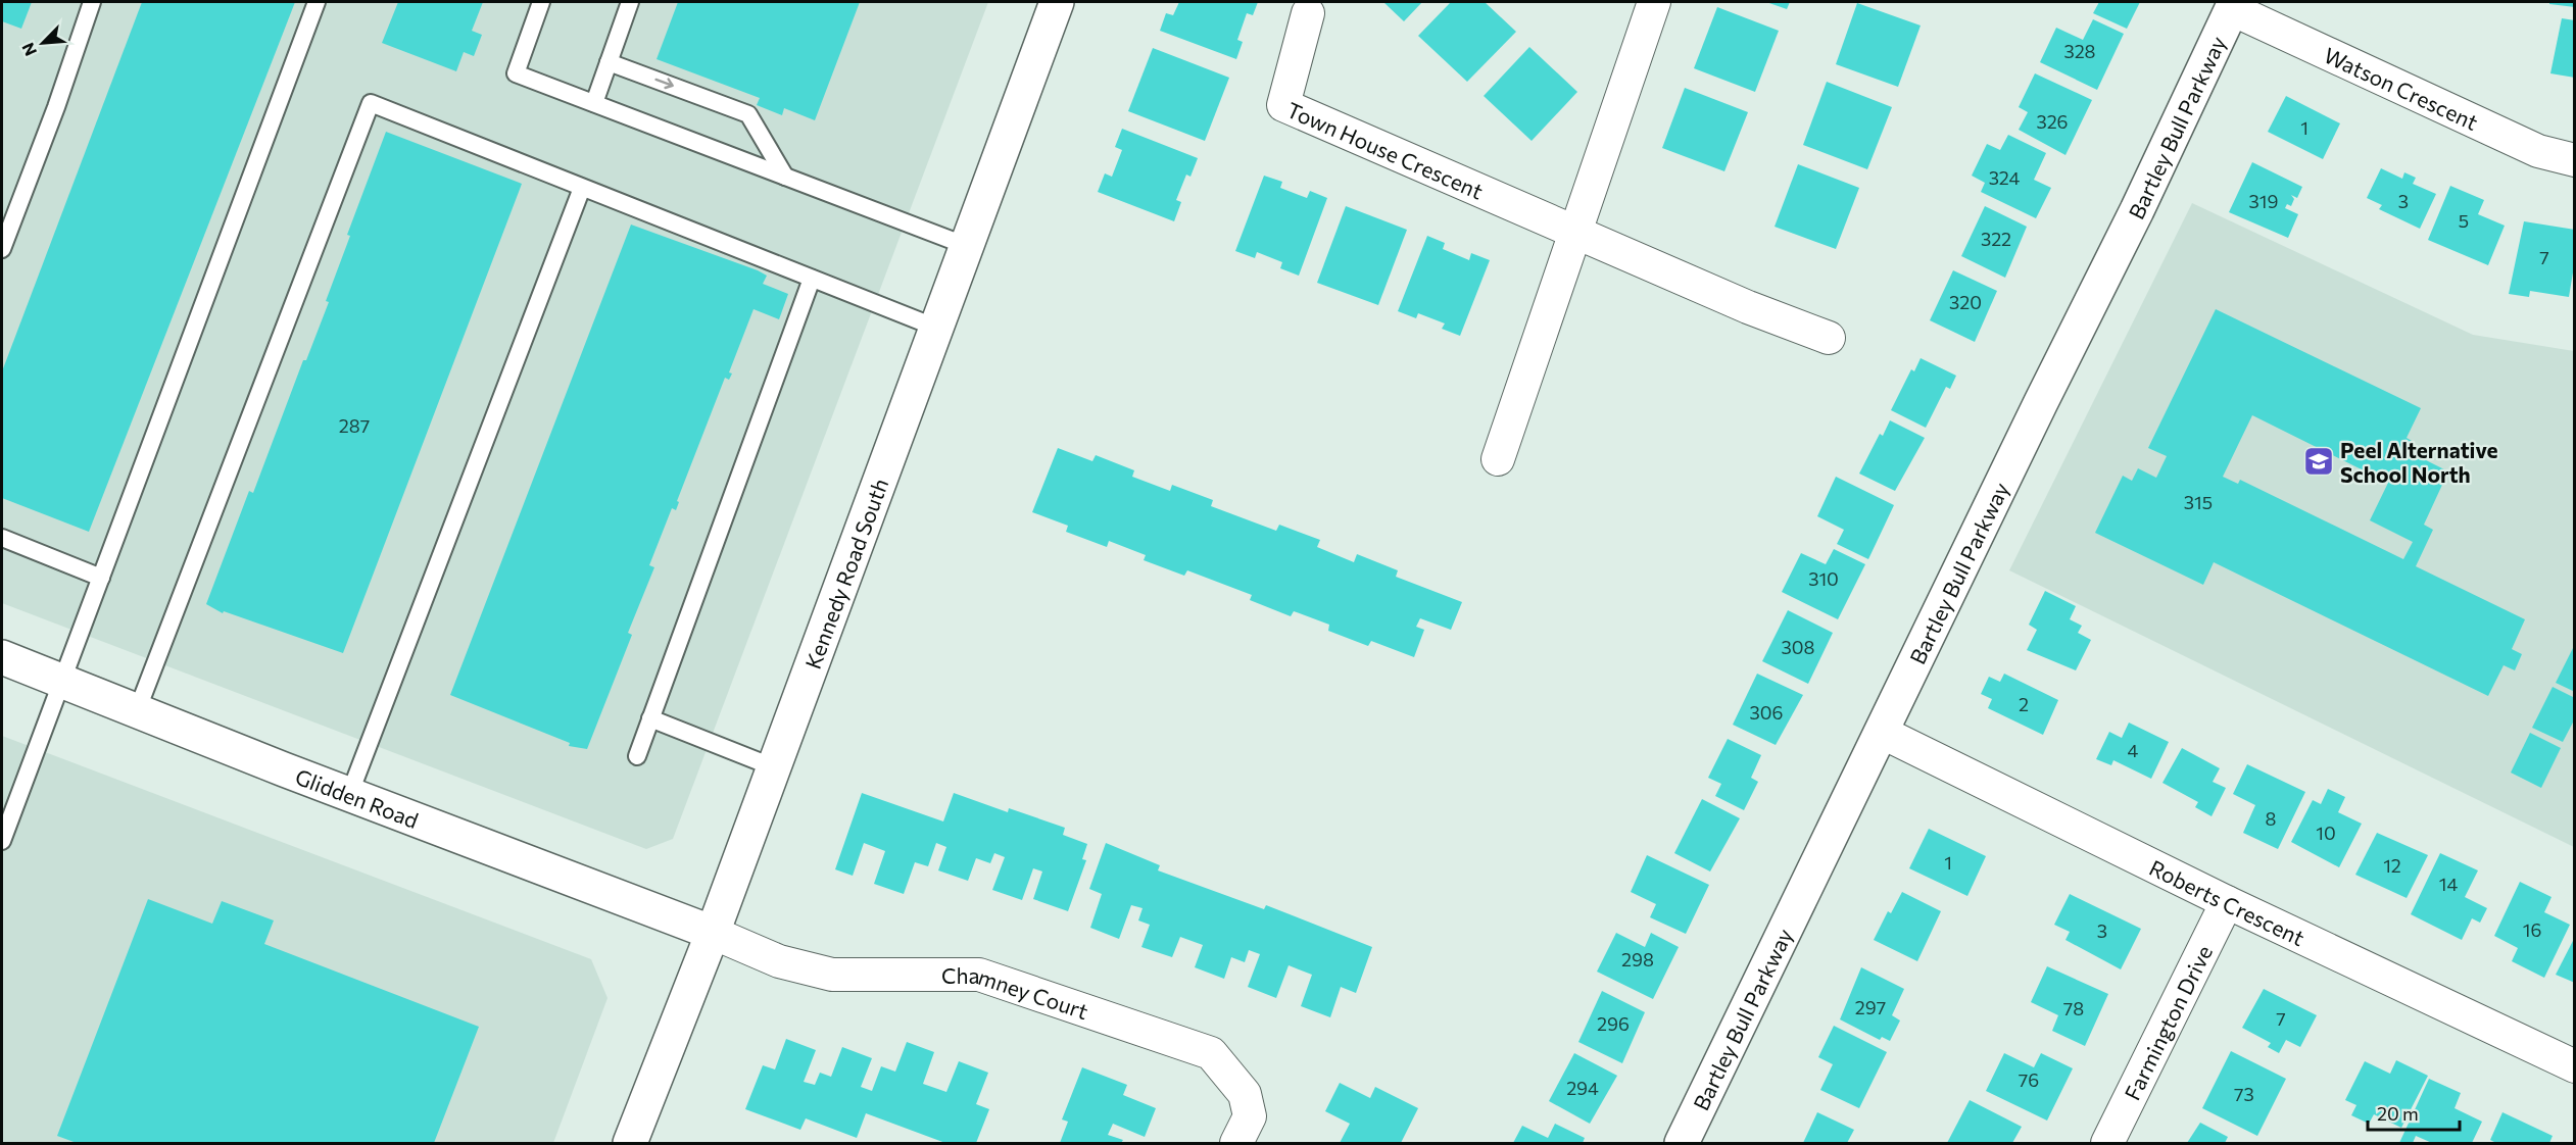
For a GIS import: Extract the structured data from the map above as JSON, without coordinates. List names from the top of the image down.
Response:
{
  "streets": {
    "street": [
      "Watson Crescent",
      "Bartley Bull Parkway",
      "Town House Crescent",
      "Kennedy Road South",
      "Glidden Road",
      "Roberts Crescent",
      "Chamney Court",
      "Farmington Drive"
    ]
  },
  "crossings": [
    ["Watson Crescent", "Bartley Bull Parkway"],
    ["Bartley Bull Parkway", "Roberts Crescent"],
    ["Kennedy Road South", "Glidden Road"],
    ["Kennedy Road South", "Chamney Court"],
    ["Glidden Road", "Chamney Court"],
    ["Roberts Crescent", "Farmington Drive"]
  ],
  "places": {
    "school or university": ["Peel Alternative School North"]
  },
  "house_numbers": [
    "328",
    "326",
    "1",
    "324",
    "319",
    "3",
    "5",
    "322",
    "7",
    "320",
    "287",
    "315",
    "310",
    "308",
    "2",
    "306",
    "4",
    "8",
    "10",
    "1",
    "12",
    "14",
    "16",
    "3",
    "298",
    "297",
    "78",
    "7",
    "296",
    "76",
    "294",
    "73"
  ],
  "scale_bar": "20 m",
  "north": "bottom left"
}
